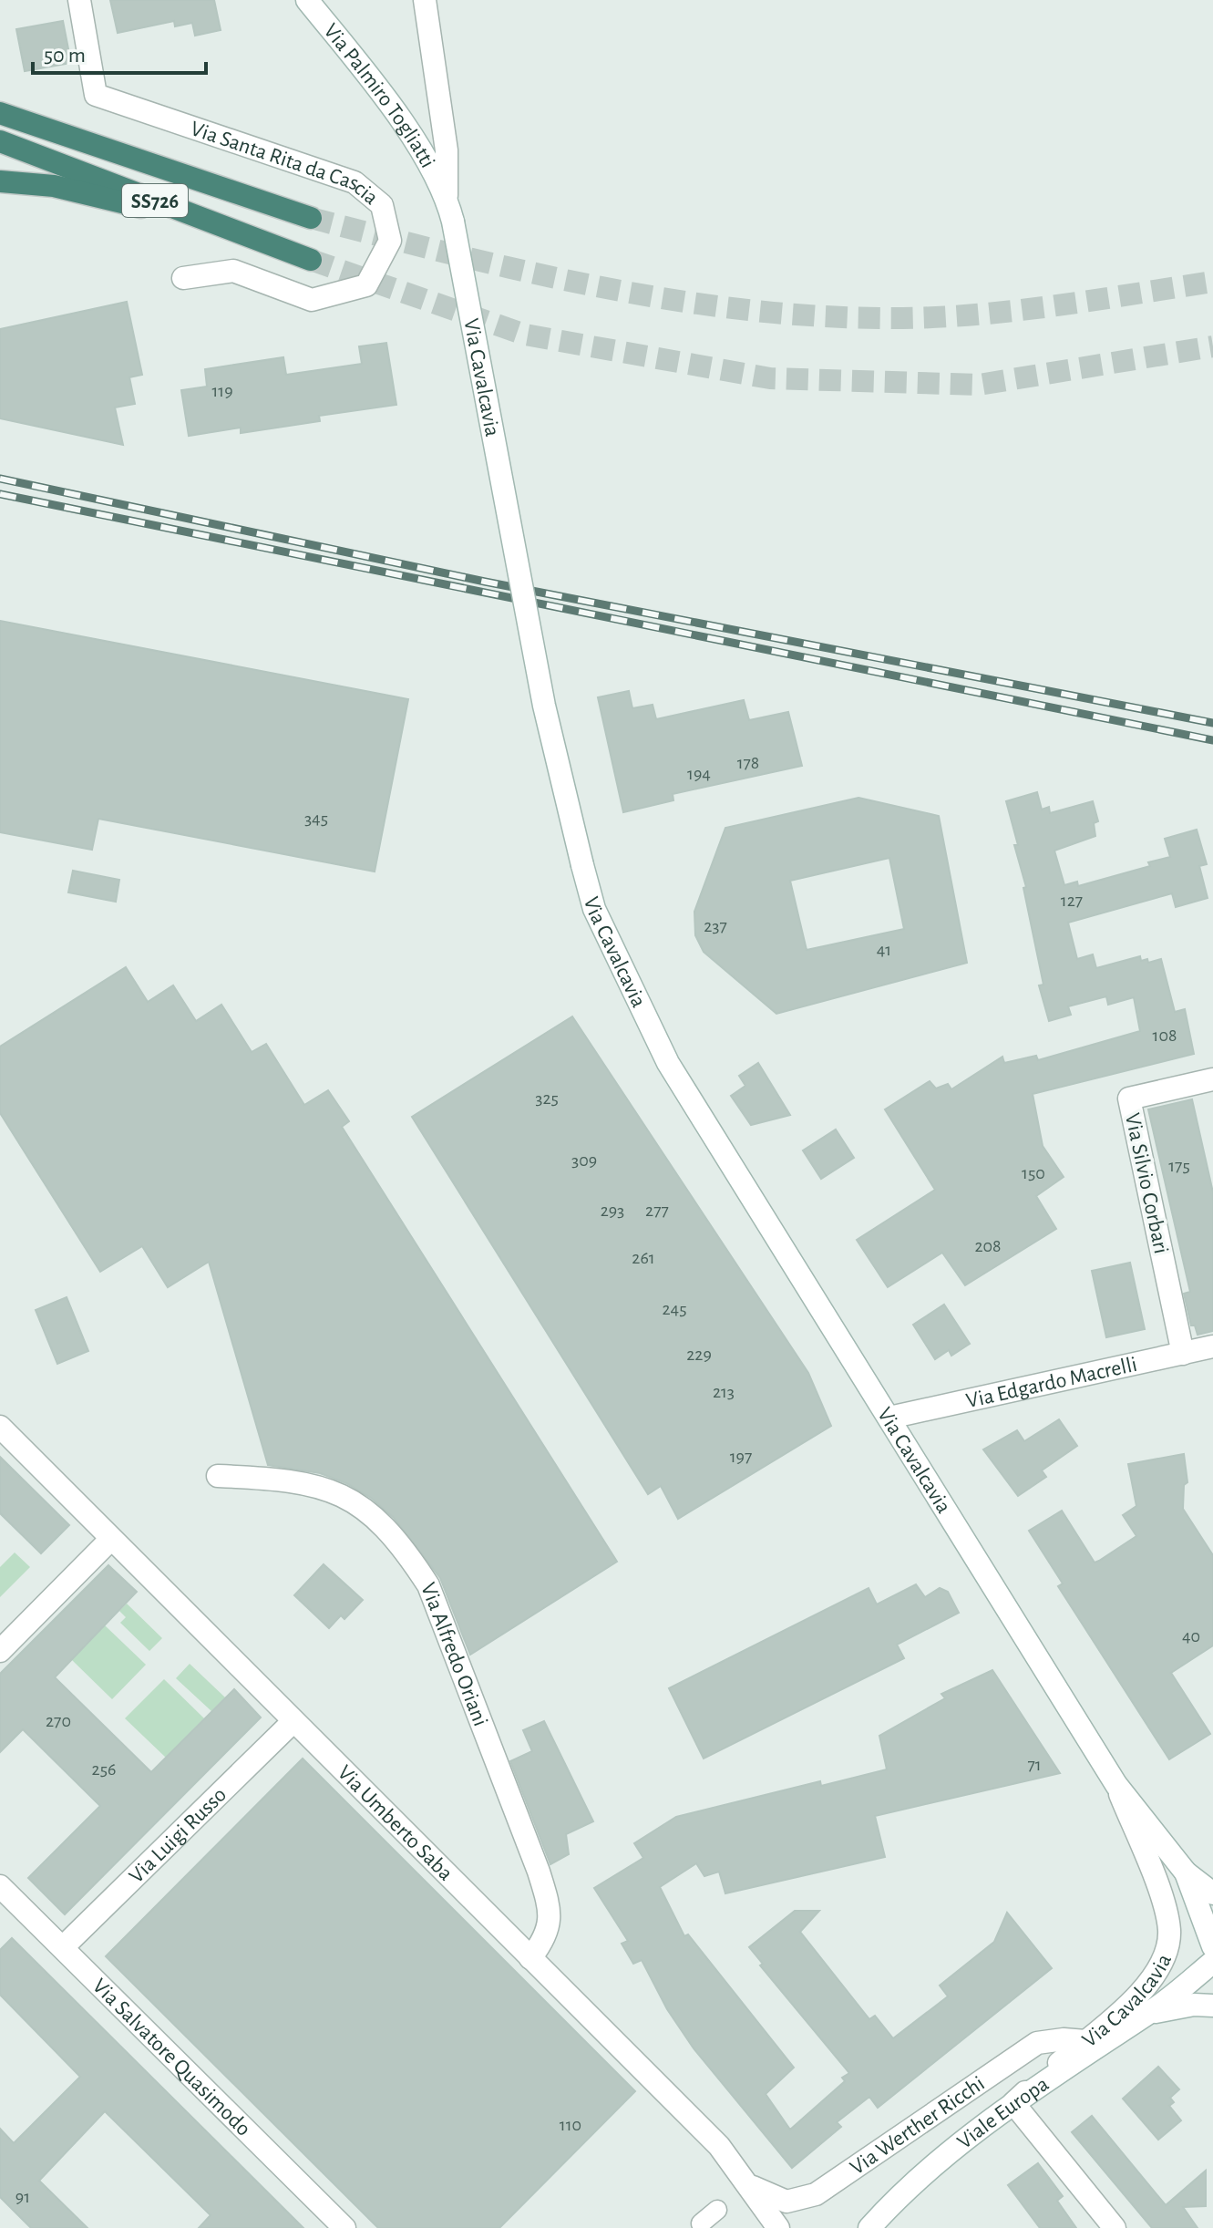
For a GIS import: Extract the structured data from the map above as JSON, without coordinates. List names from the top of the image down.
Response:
{
  "streets": {
    "highway": ["SS726"],
    "street": [
      "Via Palmiro Togliatti",
      "Via Santa Rita da Cascia",
      "Via Cavalcavia",
      "Via Silvio Corbari",
      "Via Edgardo Macrelli",
      "Via Alfredo Oriani",
      "Via Umberto Saba",
      "Via Luigi Russo",
      "Via Salvatore Quasimodo",
      "Viale Europa",
      "Via Werther Ricchi"
    ]
  },
  "crossings": [
    ["Via Palmiro Togliatti", "Via Cavalcavia"],
    ["Via Cavalcavia", "Via Edgardo Macrelli"],
    ["Via Cavalcavia", "Viale Europa"],
    ["Via Cavalcavia", "Via Werther Ricchi"],
    ["Via Silvio Corbari", "Via Edgardo Macrelli"],
    ["Via Alfredo Oriani", "Via Umberto Saba"],
    ["Via Umberto Saba", "Via Luigi Russo"],
    ["Via Umberto Saba", "Via Werther Ricchi"],
    ["Via Luigi Russo", "Via Salvatore Quasimodo"]
  ],
  "house_numbers": [
    "119",
    "178",
    "194",
    "345",
    "127",
    "237",
    "41",
    "108",
    "325",
    "309",
    "175",
    "150",
    "293",
    "277",
    "208",
    "261",
    "245",
    "229",
    "213",
    "197",
    "40",
    "270",
    "71",
    "256",
    "110",
    "91"
  ],
  "scale_bar": "50 m"
}
